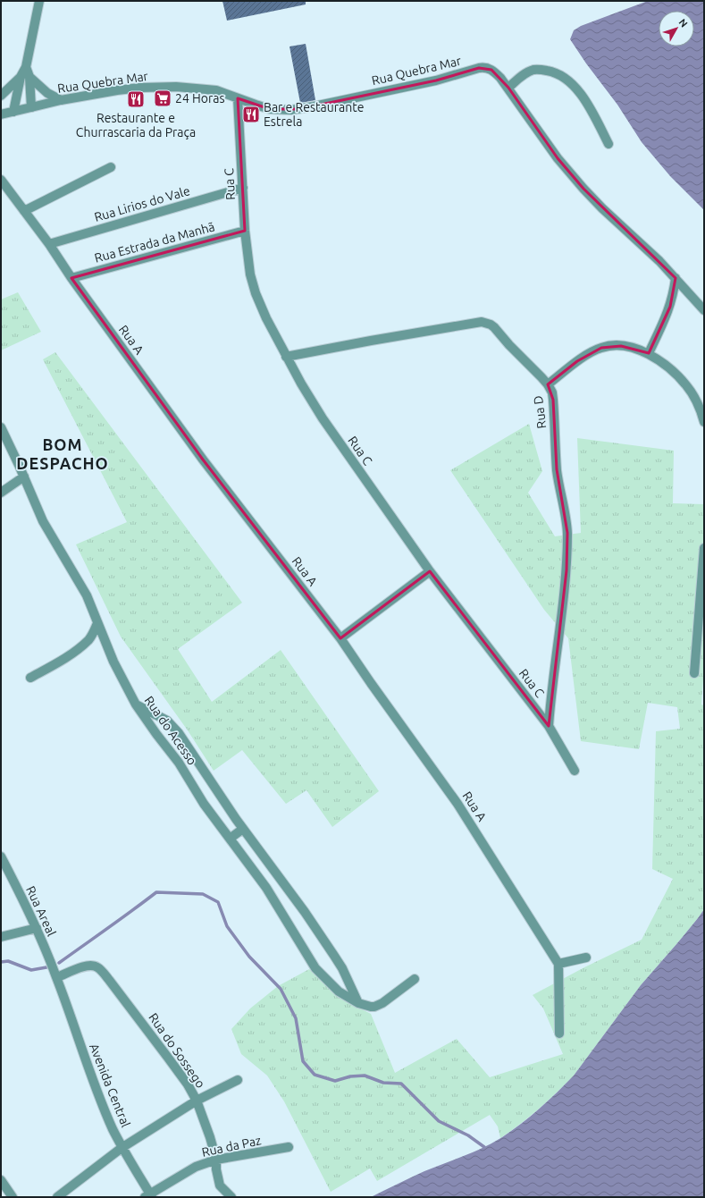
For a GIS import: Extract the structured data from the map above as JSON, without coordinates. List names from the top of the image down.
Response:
{
  "streets": {
    "street": [
      "Rua Quebra Mar",
      "Rua C",
      "Rua Lirios do Vale",
      "Rua Estrada da Manhã",
      "Rua A",
      "Rua D",
      "Rua do Acesso",
      "Rua Areal",
      "Rua do Sossego",
      "Avenida Central",
      "Rua da Paz"
    ]
  },
  "crossings": [
    ["Rua Quebra Mar", "Rua C"],
    ["Rua C", "Rua Lirios do Vale"],
    ["Rua C", "Rua Estrada da Manhã"],
    ["Rua C", "Rua D"],
    ["Rua Lirios do Vale", "Rua A"],
    ["Rua Estrada da Manhã", "Rua A"],
    ["Rua Areal", "Rua do Sossego"],
    ["Rua Areal", "Avenida Central"],
    ["Rua do Sossego", "Avenida Central"],
    ["Rua do Sossego", "Rua da Paz"],
    ["Avenida Central", "Rua da Paz"]
  ],
  "districts": ["BOM DESPACHO"],
  "places": {
    "supermarket": ["24 Horas"],
    "restaurant": ["Restaurante e Churrascaria da Praça", "Bar e Restaurante Estrela"]
  },
  "north": "top right"
}
